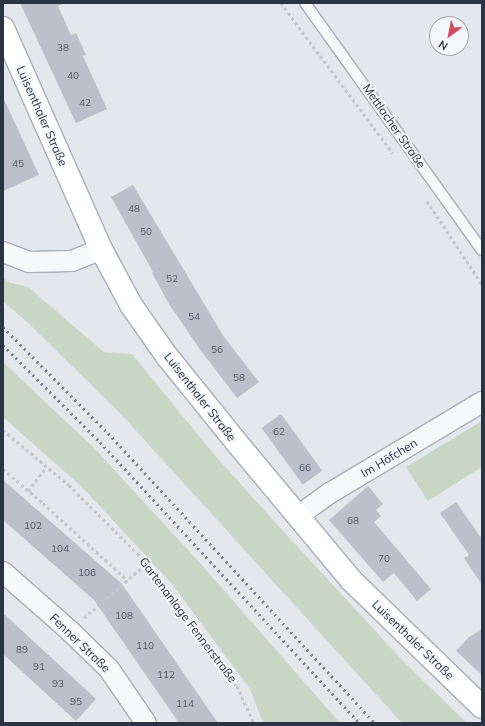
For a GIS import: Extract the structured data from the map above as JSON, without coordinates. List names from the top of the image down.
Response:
{
  "streets": {
    "main road": ["Luisenthaler Straße"],
    "street": ["Im Höfchen", "Fenner Straße"],
    "lane": ["Mettlacher Straße"],
    "path": ["Gartenanlage Fennerstraße"]
  },
  "crossings": [
    ["Luisenthaler Straße", "Im Höfchen"]
  ],
  "house_numbers": [
    "38",
    "40",
    "42",
    "45",
    "48",
    "50",
    "52",
    "54",
    "56",
    "58",
    "62",
    "66",
    "68",
    "102",
    "104",
    "70",
    "106",
    "108",
    "110",
    "89",
    "91",
    "112",
    "93",
    "95",
    "114"
  ],
  "north": "bottom left"
}
